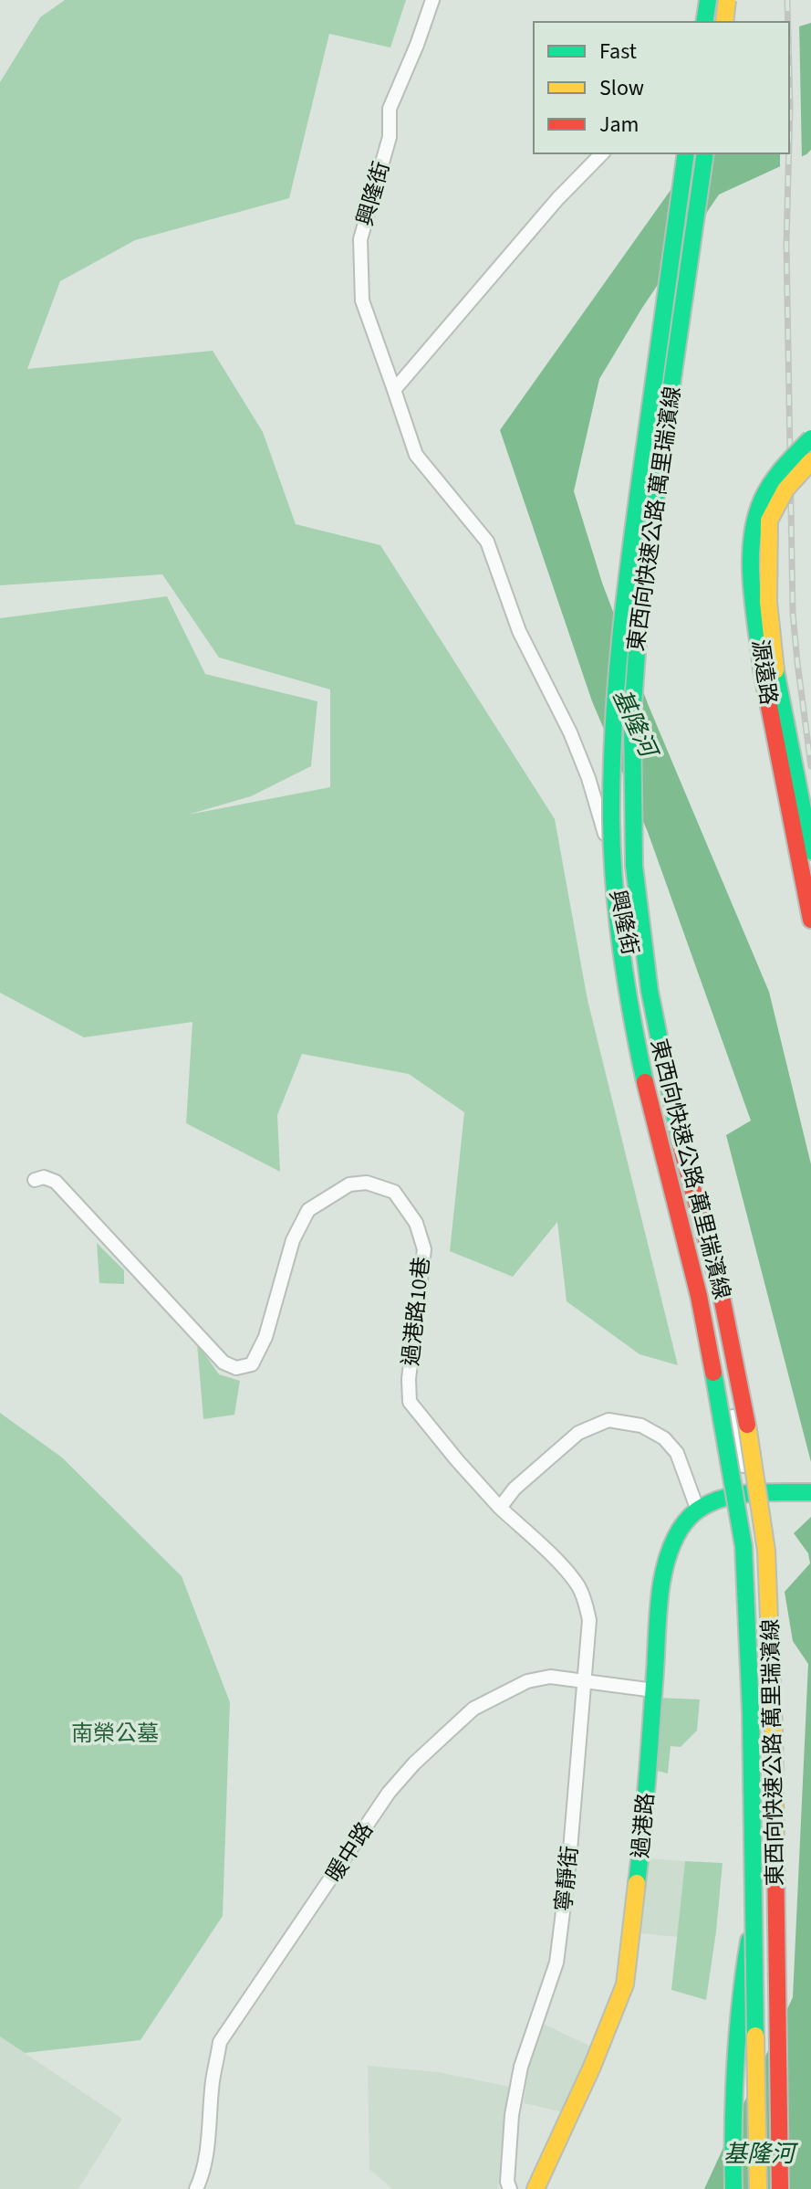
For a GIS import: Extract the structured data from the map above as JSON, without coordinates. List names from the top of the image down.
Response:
{
  "streets": {
    "main road": ["東西向快速公路 萬里瑞濱線", "源遠路", "過港路"],
    "street": [
      "興隆街",
      "過港路10巷",
      "暖中路",
      "寧靜街"
    ]
  },
  "crossings": [
    ["過港路10巷", "寧靜街"],
    ["過港路", "暖中路"],
    ["暖中路", "寧靜街"]
  ],
  "water": ["基隆河"],
  "parks": ["南榮公墓"],
  "legend": ["Fast", "Slow", "Jam"]
}
